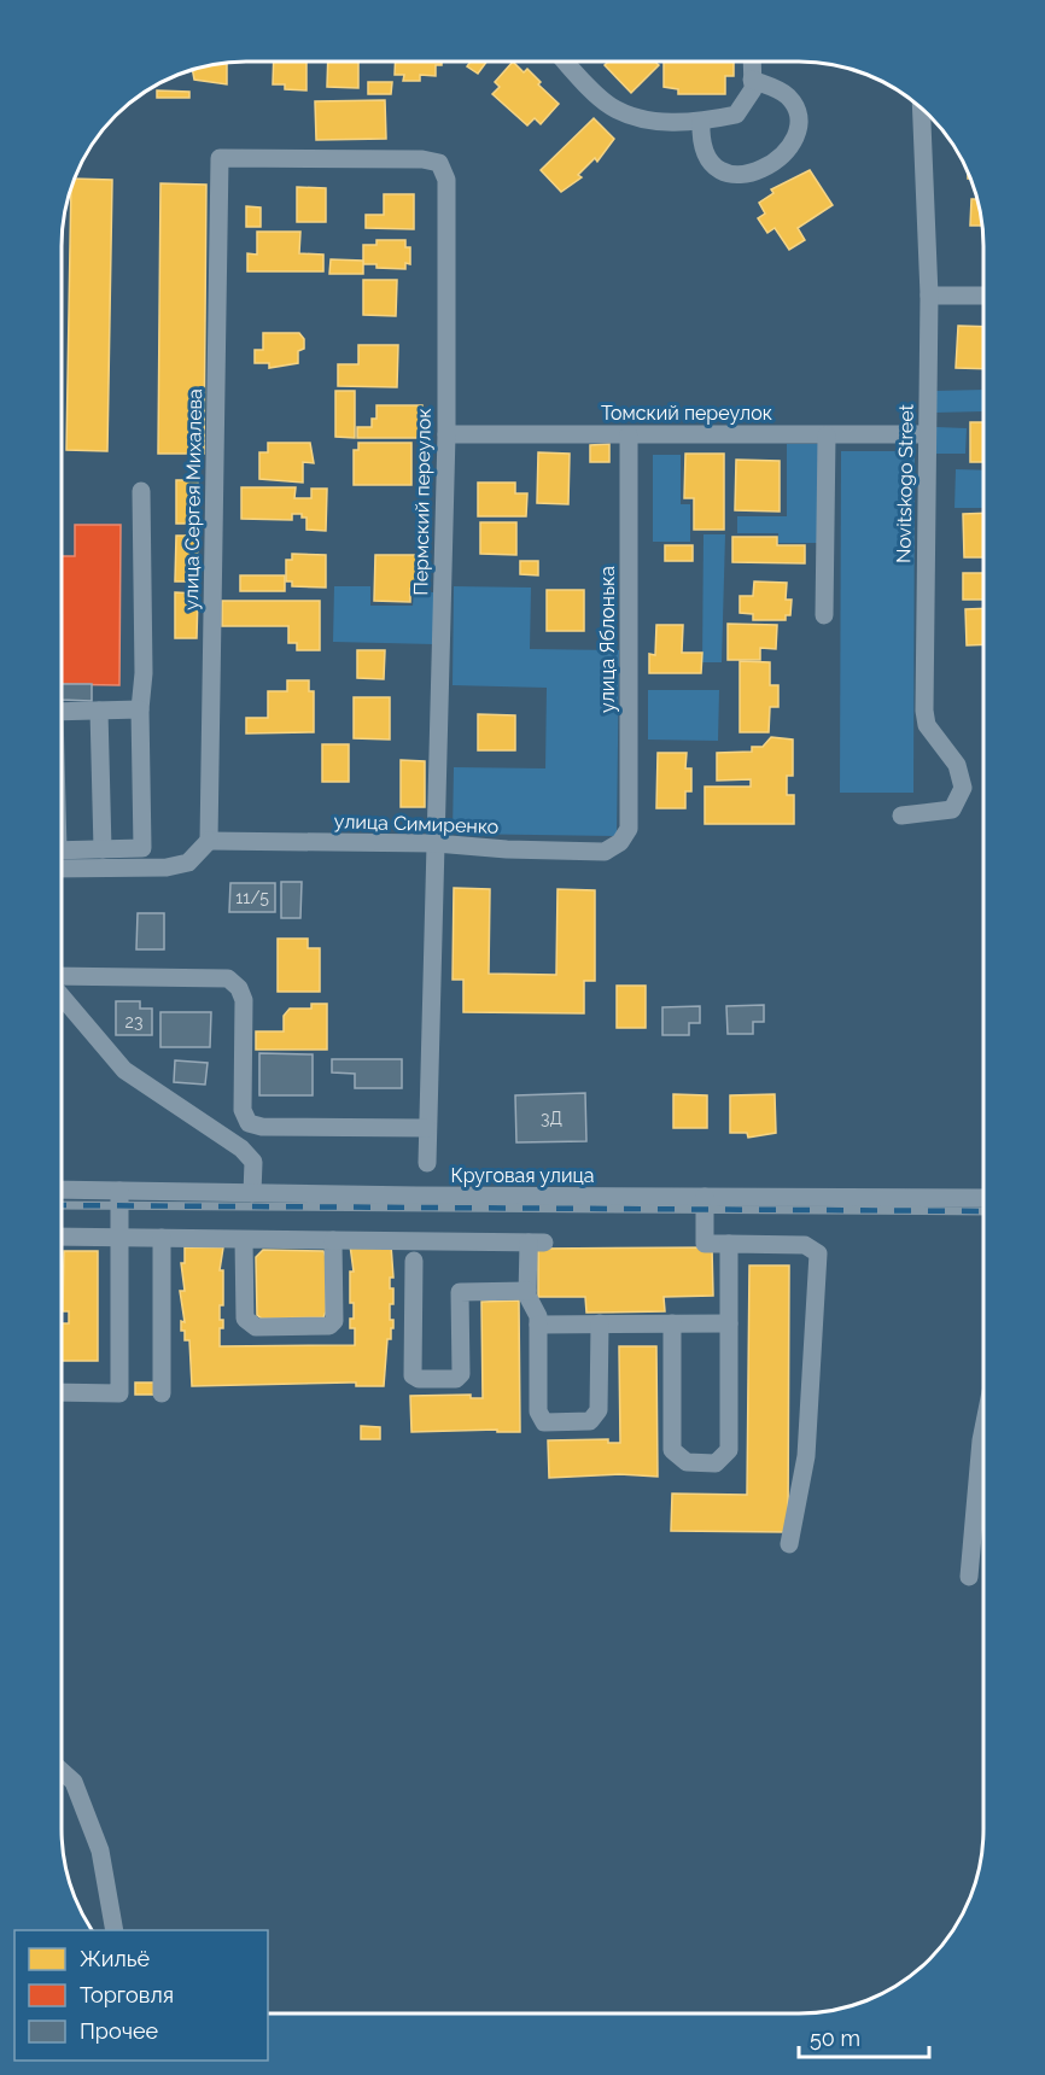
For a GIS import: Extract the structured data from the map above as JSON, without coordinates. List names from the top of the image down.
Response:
{
  "streets": {
    "street": [
      "Томский переулок",
      "Novitskogo Street",
      "улица Сергея Михалева",
      "Пермский переулок",
      "улица Яблонька",
      "улица Симиренко",
      "Круговая улица"
    ]
  },
  "crossings": [
    ["Томский переулок", "Novitskogo Street"],
    ["Томский переулок", "Пермский переулок"],
    ["Томский переулок", "улица Яблонька"],
    ["улица Сергея Михалева", "Пермский переулок"],
    ["улица Сергея Михалева", "улица Симиренко"],
    ["Пермский переулок", "улица Симиренко"],
    ["улица Яблонька", "улица Симиренко"]
  ],
  "house_numbers": ["11/5", "23", "3Д"],
  "legend": ["Жильё", "Торговля", "Прочее"],
  "scale_bar": "50 m"
}
